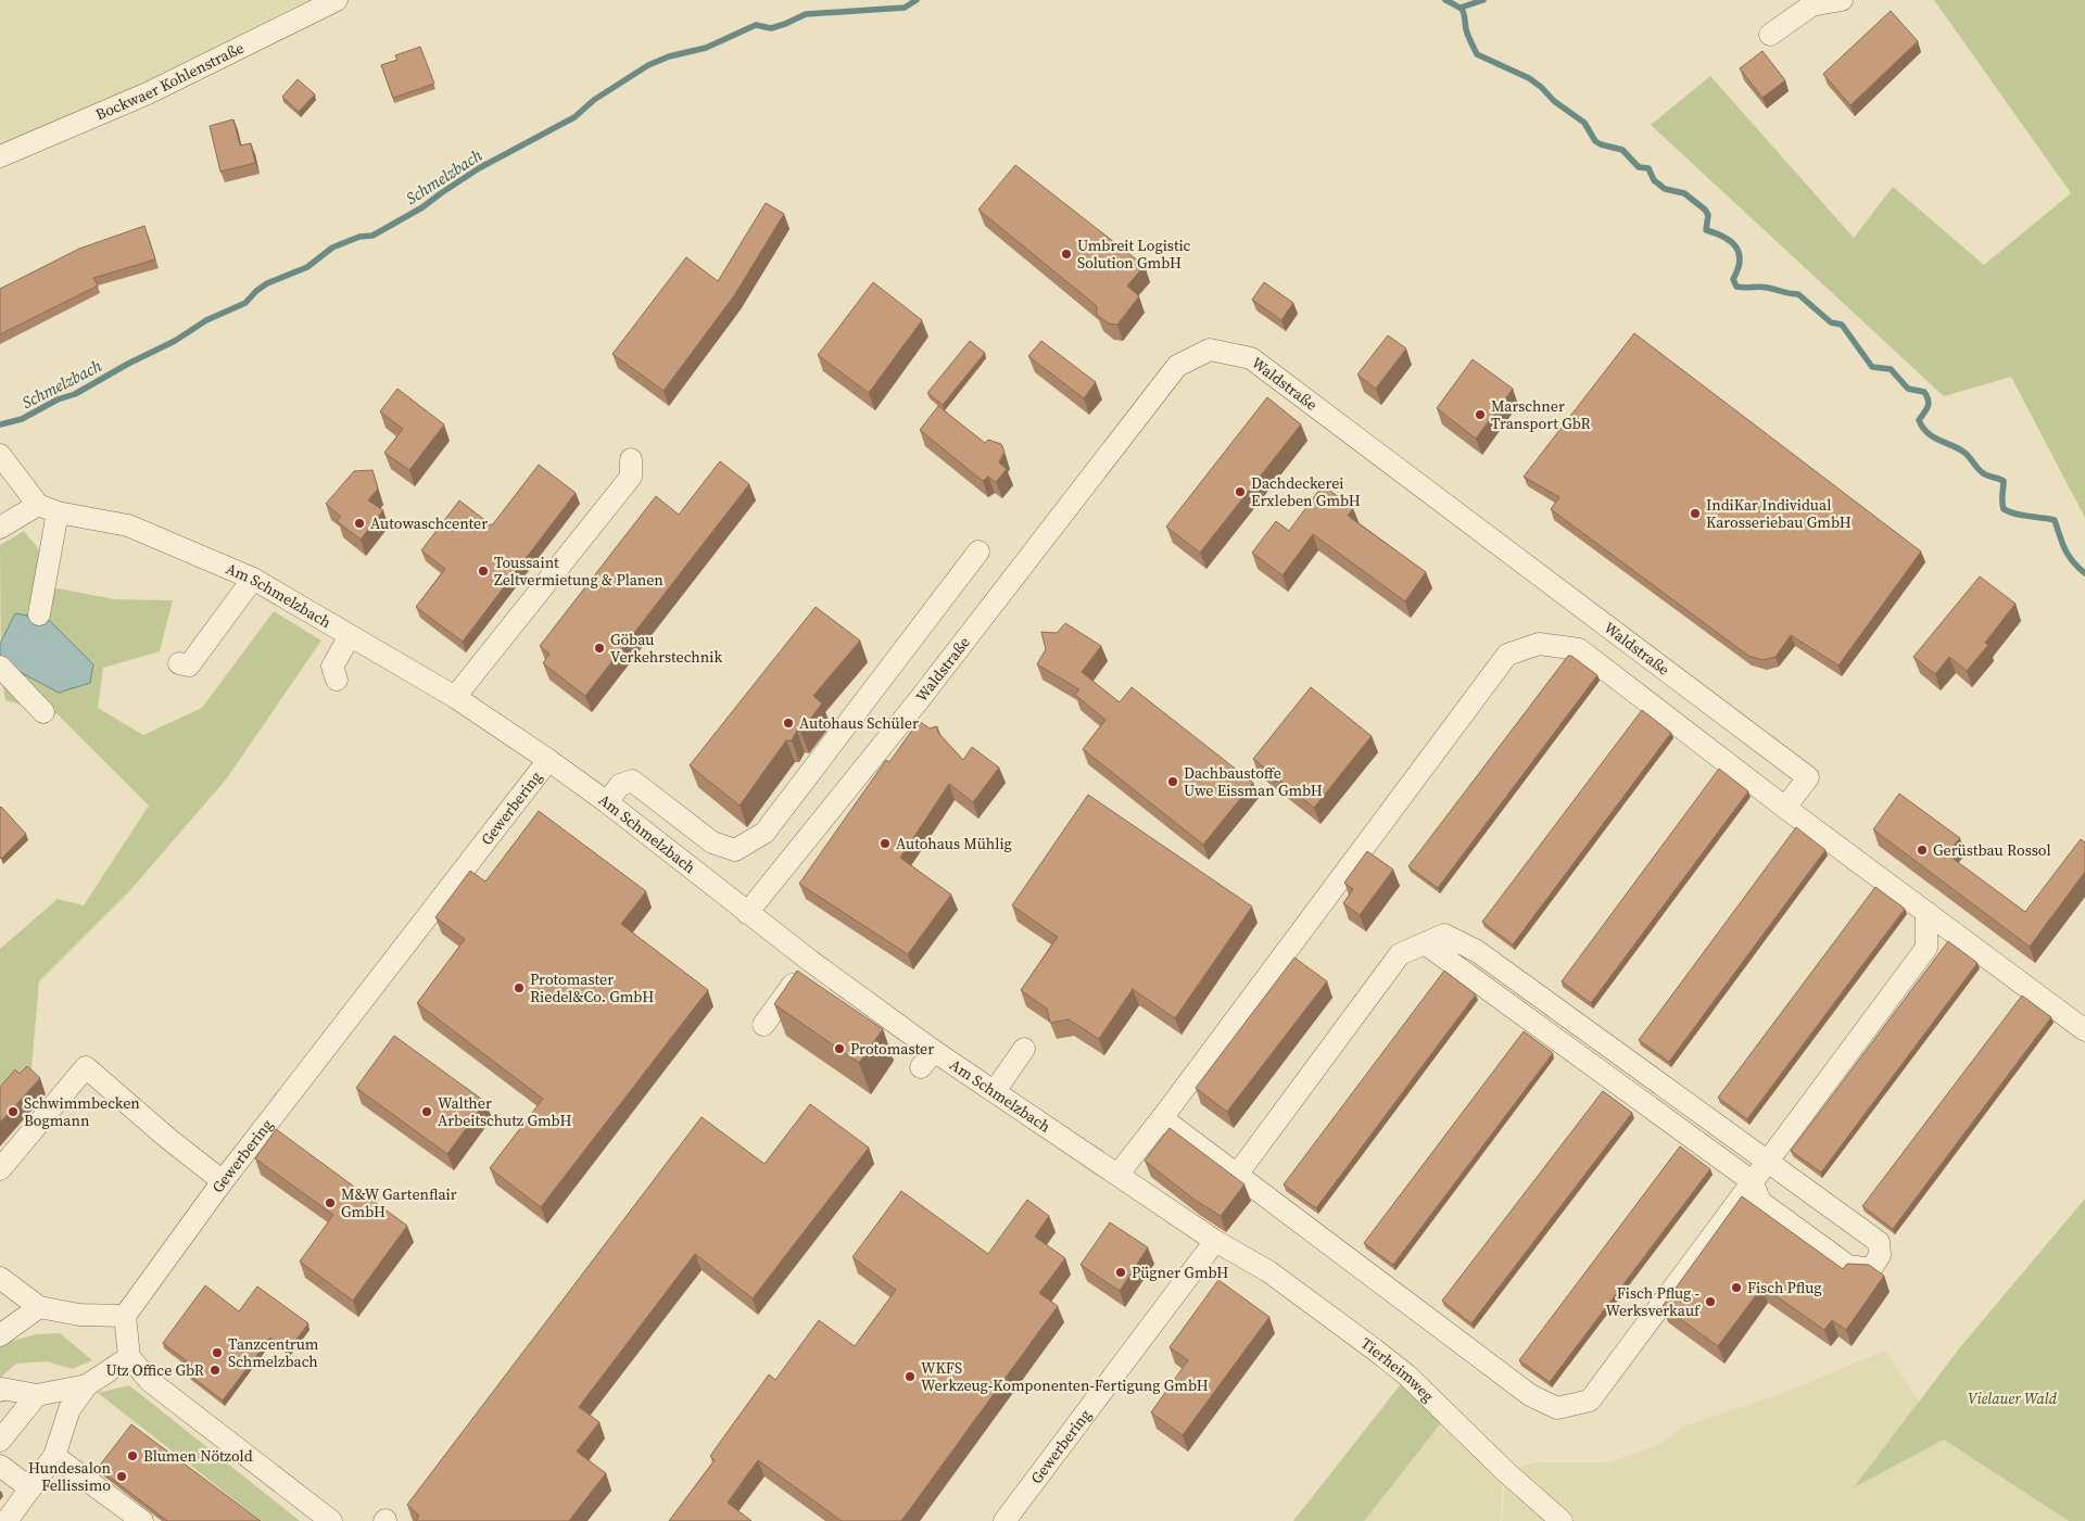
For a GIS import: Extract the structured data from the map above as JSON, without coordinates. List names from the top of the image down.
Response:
{
  "streets": {
    "street": [
      "Bockwaer Kohlenstraße",
      "Waldstraße",
      "Am Schmelzbach",
      "Gewerbering",
      "Tierheimweg"
    ]
  },
  "crossings": [
    ["Waldstraße", "Am Schmelzbach"],
    ["Am Schmelzbach", "Gewerbering"],
    ["Am Schmelzbach", "Tierheimweg"],
    ["Gewerbering", "Tierheimweg"]
  ],
  "water": ["Schmelzbach"],
  "parks": ["Vielauer Wald"],
  "places": [
    "Umbreit Logistic Solution GmbH",
    "Marschner Transport GbR",
    "Dachdeckerei Erxleben GmbH",
    "IndiKar Individual Karosseriebau GmbH",
    "Autowaschcenter",
    "Toussaint Zeltvermietung & Planen",
    "Göbau Verkehrstechnik",
    "Autohaus Schüler",
    "Dachbaustoffe Uwe Eissman GmbH",
    "Autohaus Mühlig",
    "Gerüstbau Rossol",
    "Protomaster Riedel&Co. GmbH",
    "Protomaster",
    "Schwimmbecken Bogmann",
    "Walther Arbeitschutz GmbH",
    "M&W Gartenflair GmbH",
    "Pügner GmbH",
    "Fisch Pflug",
    "Fisch Pflug - Werksverkauf",
    "Tanzcentrum Schmelzbach",
    "Utz Office GbR",
    "WKFS Werkzeug-Komponenten-Fertigung GmbH",
    "Blumen Nötzold",
    "Hundesalon Fellissimo"
  ]
}
